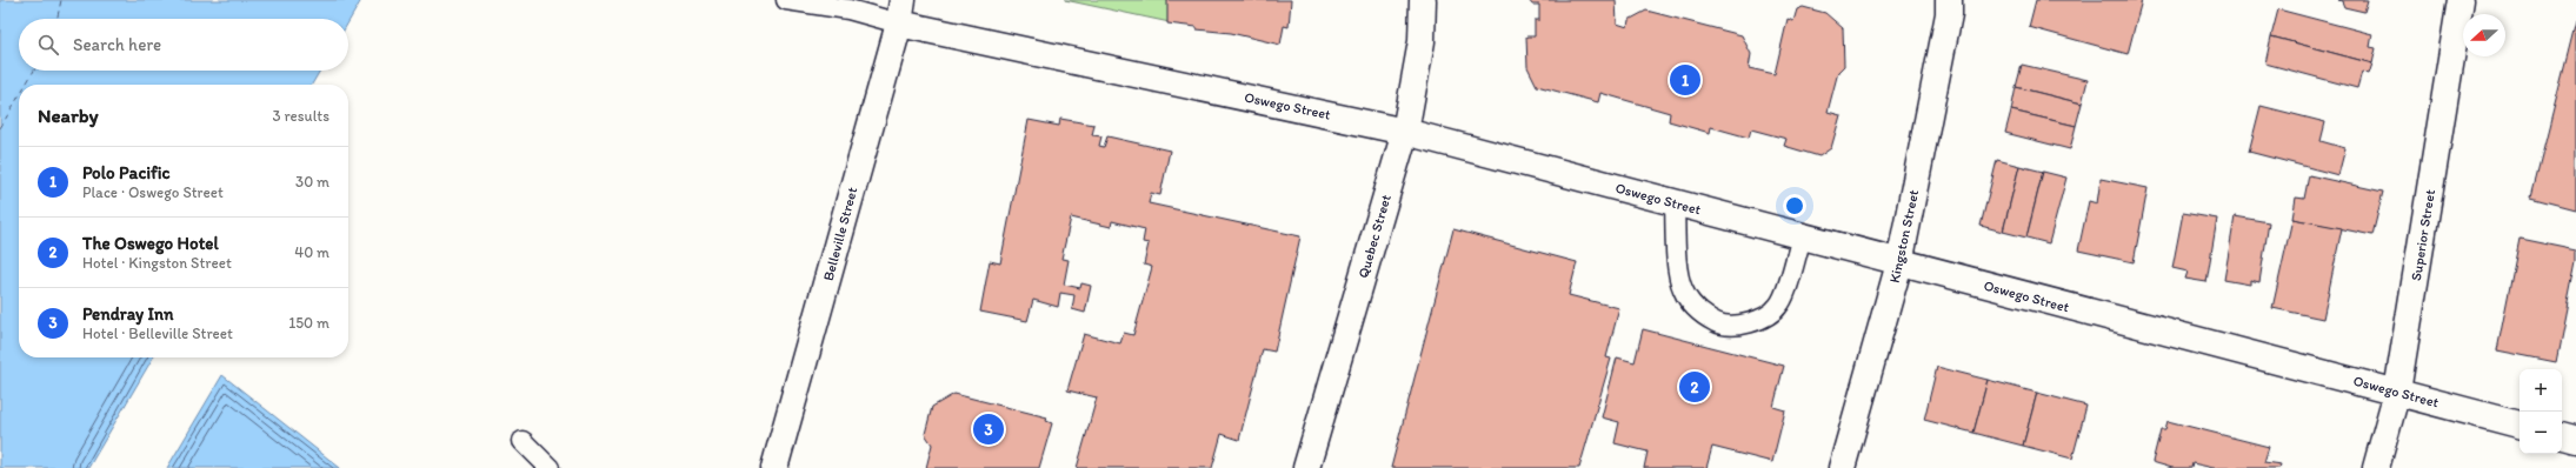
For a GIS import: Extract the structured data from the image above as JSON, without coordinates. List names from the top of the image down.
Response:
{
  "streets": {
    "street": [
      "Oswego Street",
      "Belleville Street",
      "Superior Street",
      "Quebec Street",
      "Kingston Street"
    ]
  },
  "crossings": [
    ["Oswego Street", "Belleville Street"],
    ["Oswego Street", "Superior Street"],
    ["Oswego Street", "Quebec Street"],
    ["Oswego Street", "Kingston Street"]
  ],
  "north": "left",
  "page": {
    "search": "Search here",
    "pins": ["1", "2", "3"],
    "heading": ["Nearby", "3 results"],
    "list": [
      {
        "mark": "1",
        "name": "Polo Pacific",
        "note": "Place · Oswego Street",
        "value": "30 m"
      },
      {
        "mark": "2",
        "name": "The Oswego Hotel",
        "note": "Hotel · Kingston Street",
        "value": "40 m"
      },
      {
        "mark": "3",
        "name": "Pendray Inn",
        "note": "Hotel · Belleville Street",
        "value": "150 m"
      }
    ],
    "map_buttons": ["+", "−"]
  }
}
